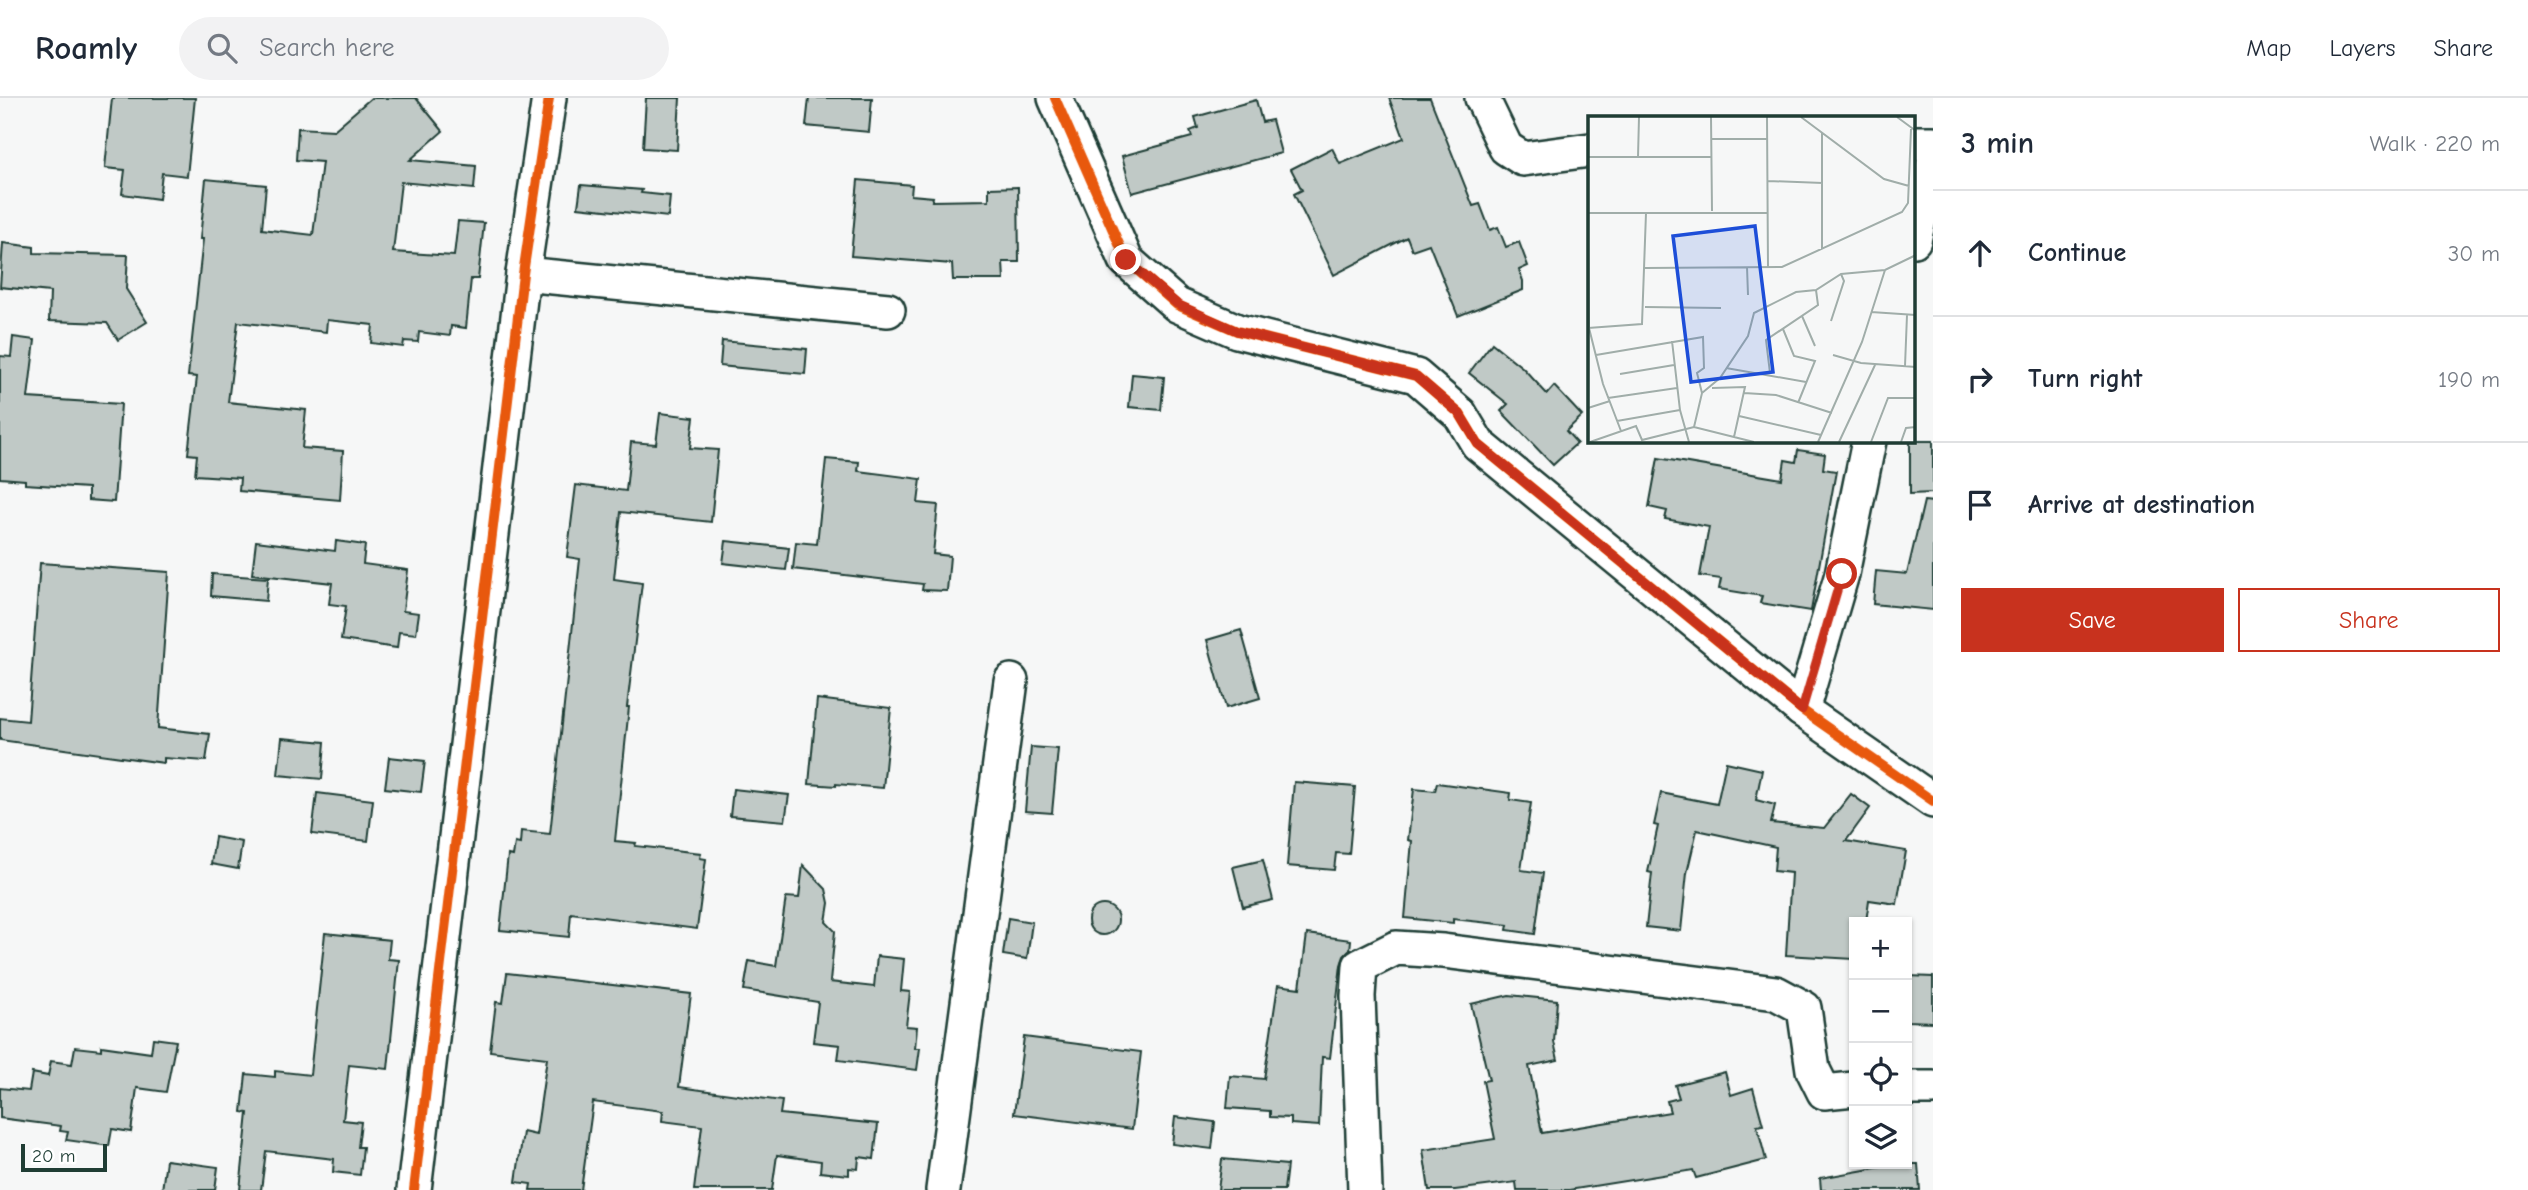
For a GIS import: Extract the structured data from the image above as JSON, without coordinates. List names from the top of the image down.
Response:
{
  "scale_bar": "20 m",
  "page": {
    "header": "Roamly",
    "search": "Search here",
    "nav": ["Map", "Layers", "Share"],
    "heading": ["3 min", "Walk · 220 m"],
    "list": [
      ["Continue", "30 m"],
      ["Turn right", "190 m"],
      "Arrive at destination"
    ],
    "buttons": ["Save", "Share"],
    "map_buttons": ["+", "−"],
    "scale": "20 m"
  }
}
